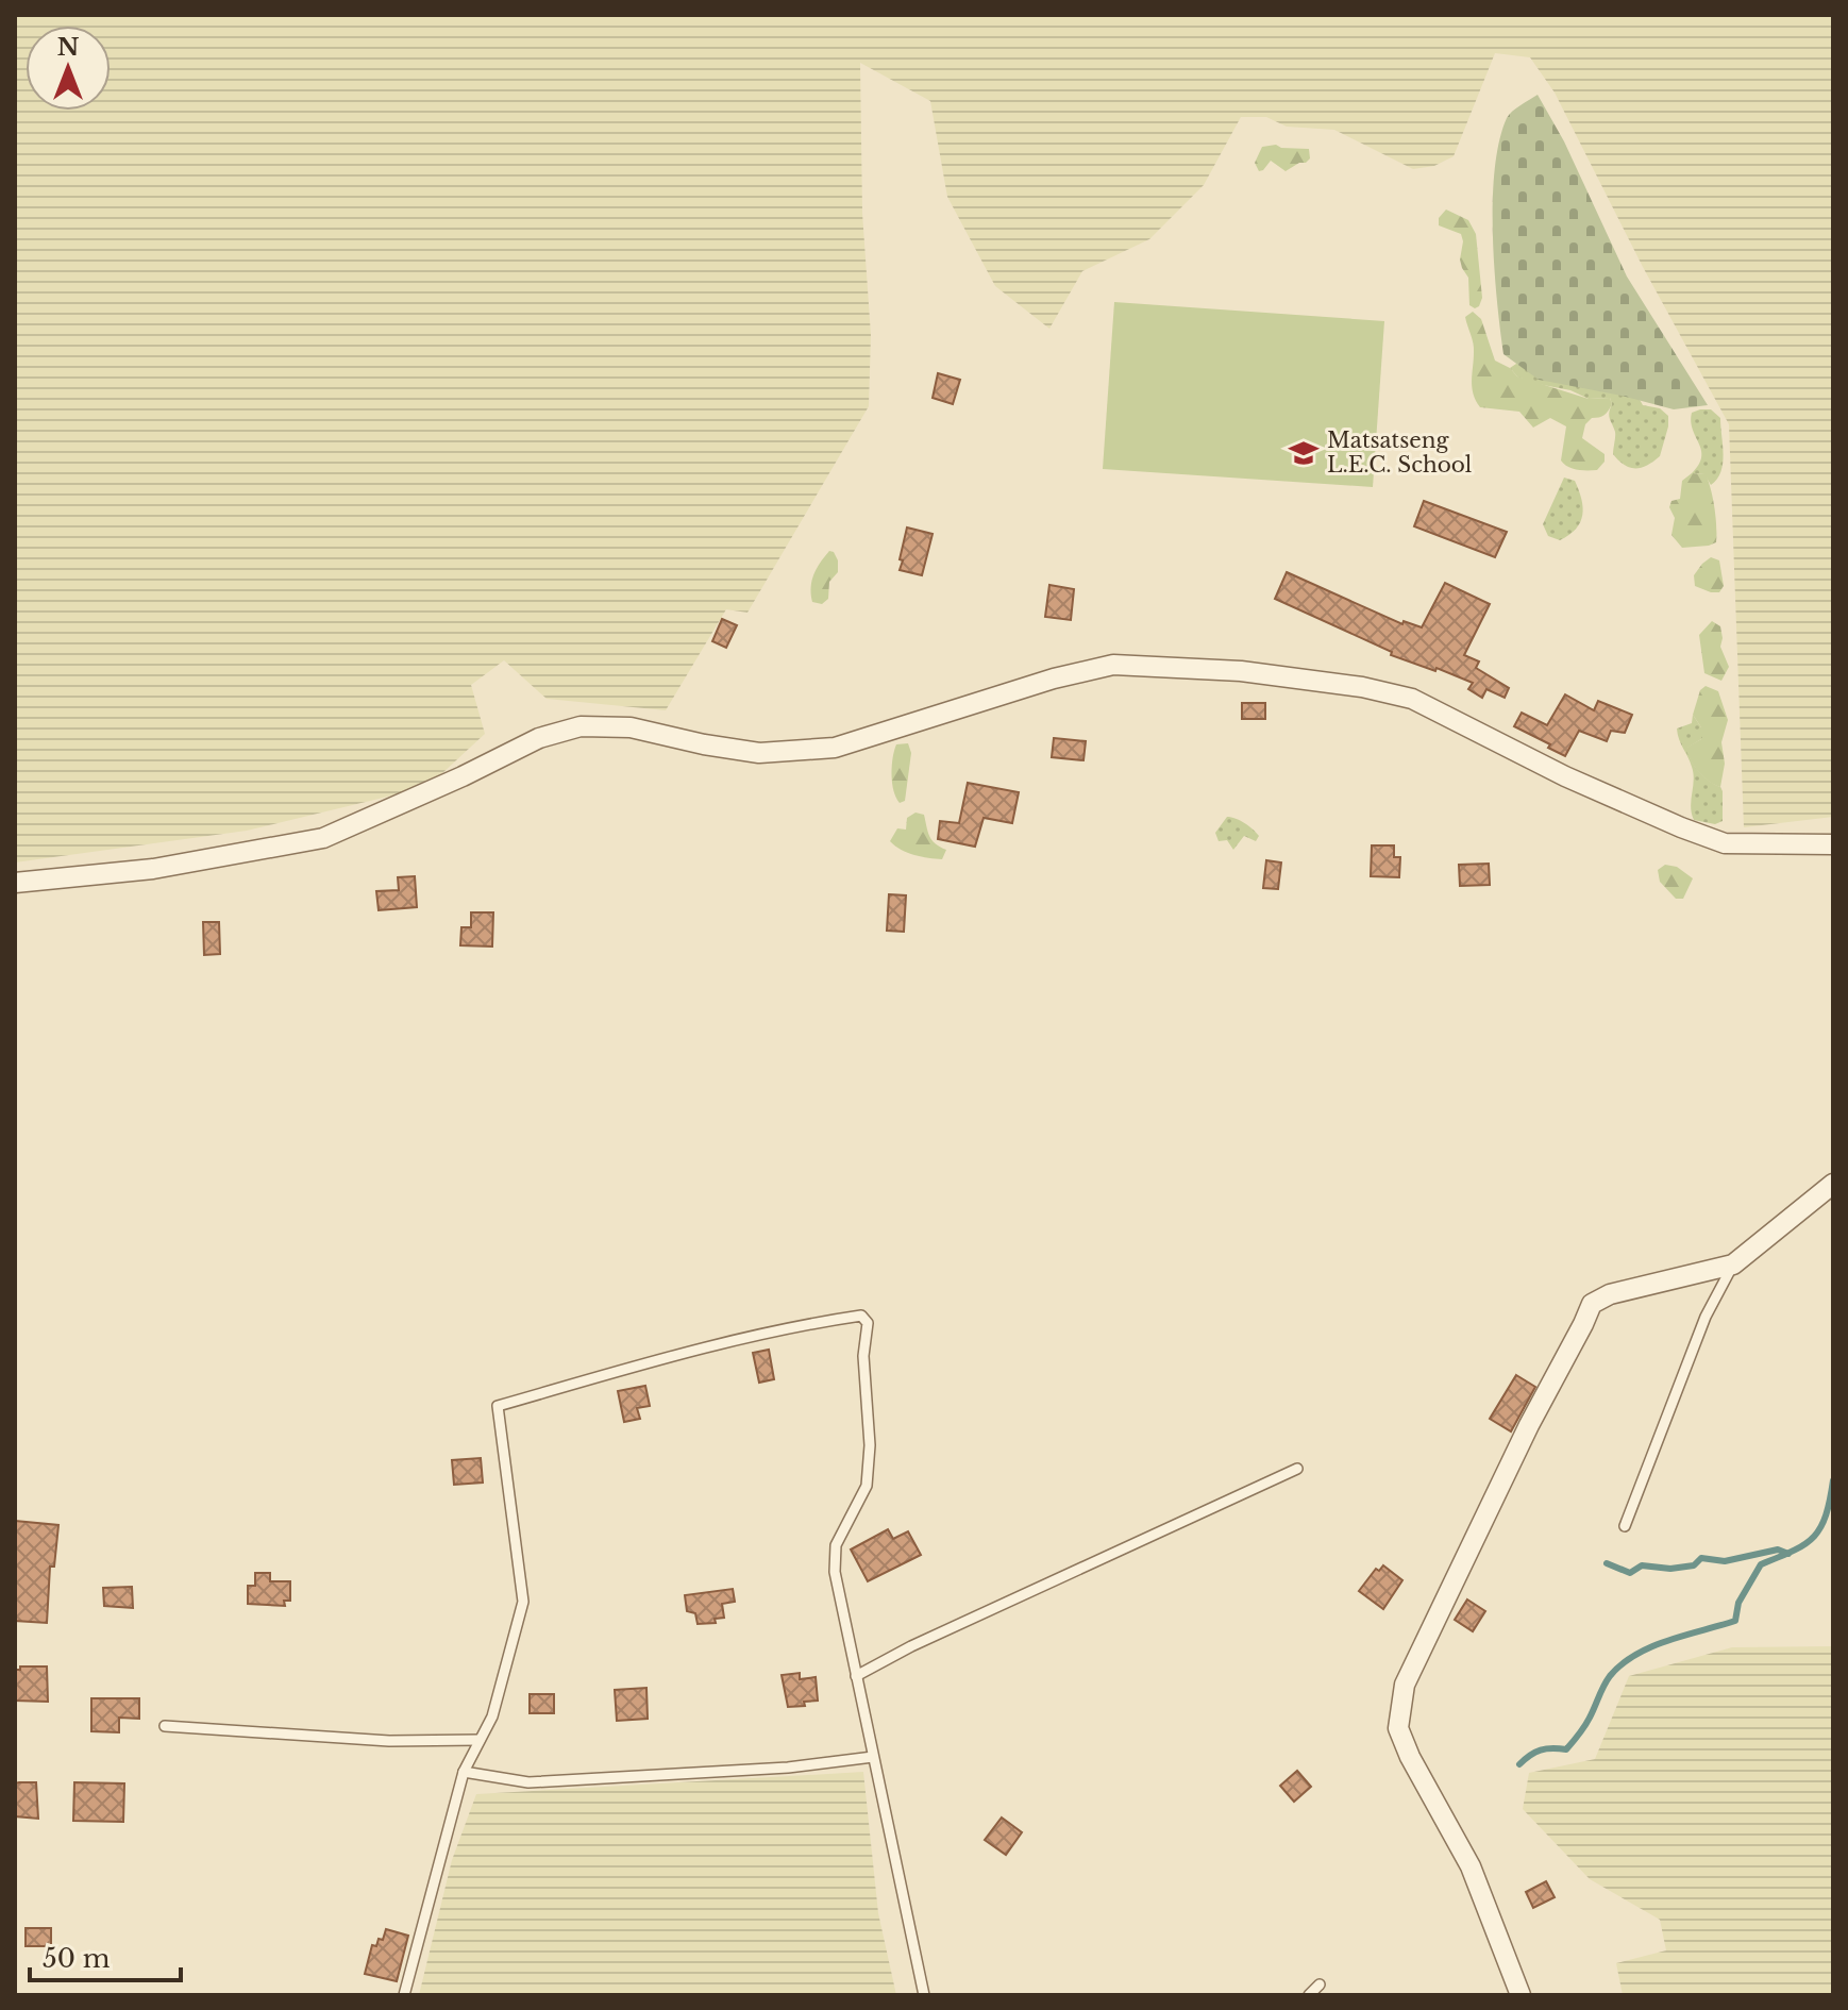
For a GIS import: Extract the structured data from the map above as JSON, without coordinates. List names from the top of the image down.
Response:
{
  "places": {
    "school or university": ["Matsatseng L.E.C. School"]
  },
  "scale_bar": "50 m",
  "north": "top"
}
